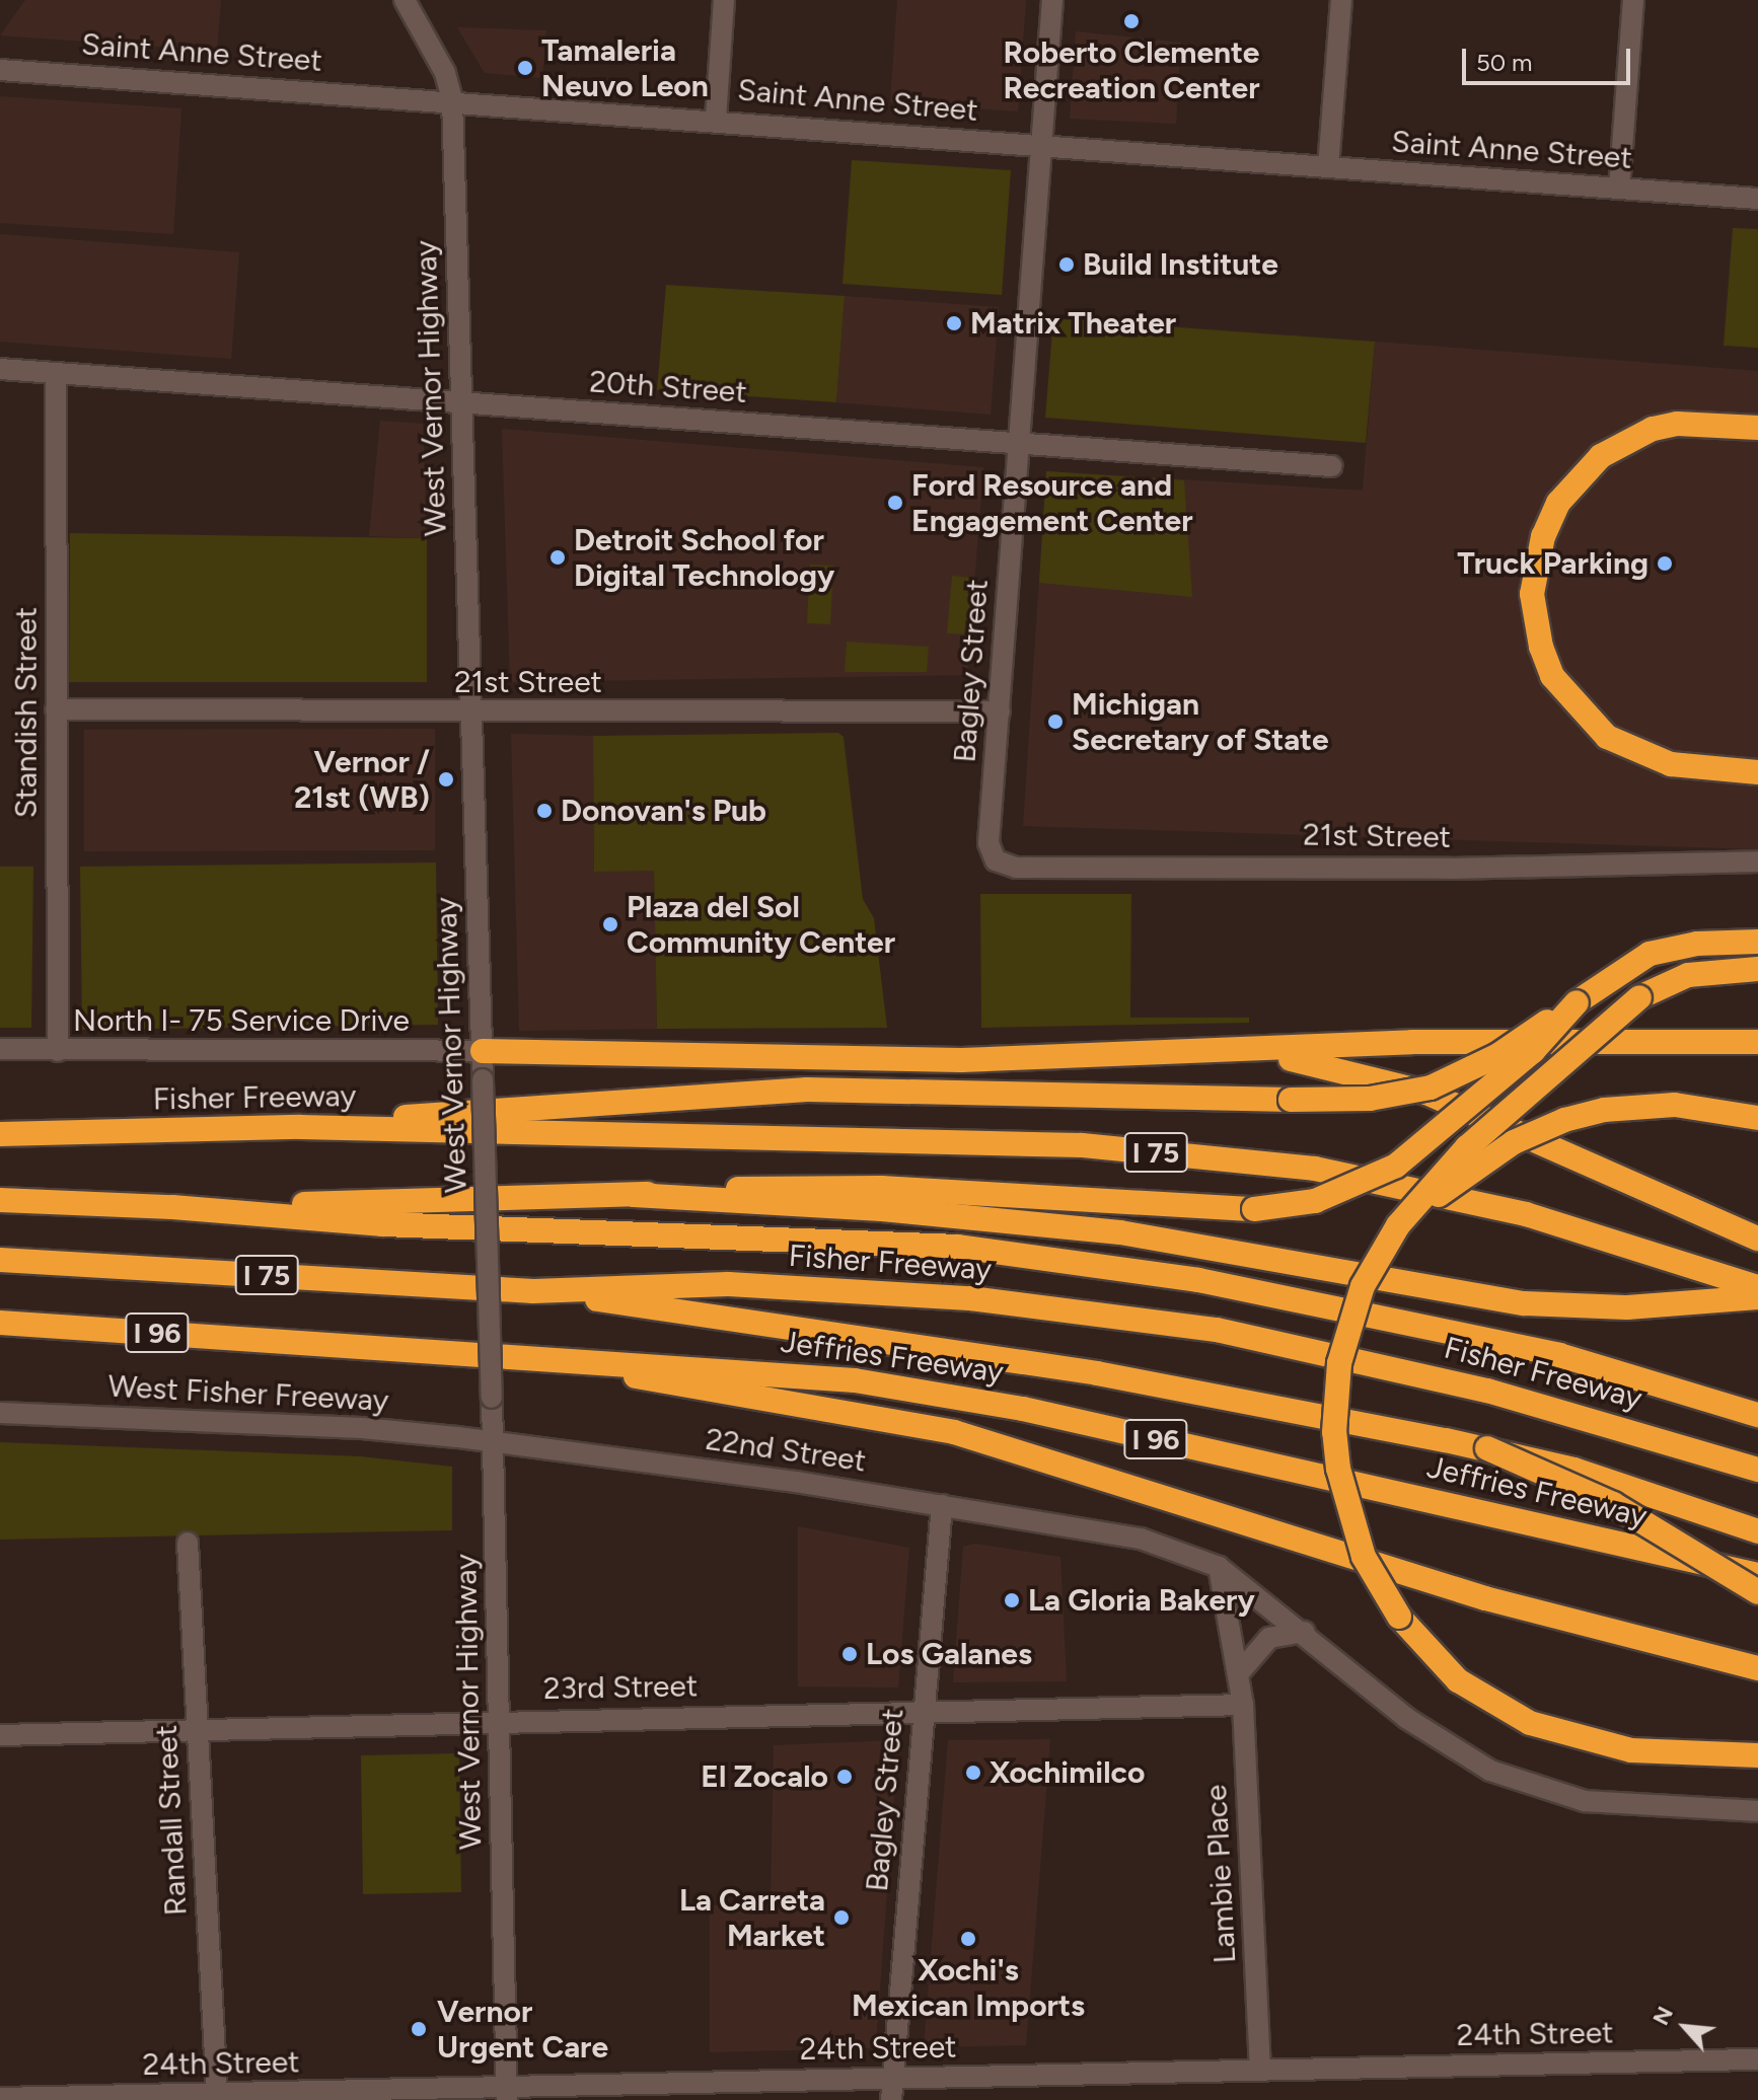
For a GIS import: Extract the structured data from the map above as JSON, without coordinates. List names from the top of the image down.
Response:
{
  "streets": {
    "highway": [
      "Fisher Freeway",
      "I 75",
      "I 96",
      "Jeffries Freeway"
    ],
    "street": [
      "Saint Anne Street",
      "20th Street",
      "West Vernor Highway",
      "Bagley Street",
      "21st Street",
      "Standish Street",
      "North I- 75 Service Drive",
      "West Fisher Freeway",
      "22nd Street",
      "23rd Street",
      "Randall Street",
      "Lambie Place",
      "24th Street"
    ]
  },
  "crossings": [
    ["Saint Anne Street", "West Vernor Highway"],
    ["Saint Anne Street", "Bagley Street"],
    ["20th Street", "West Vernor Highway"],
    ["20th Street", "Bagley Street"],
    ["20th Street", "Standish Street"],
    ["West Vernor Highway", "21st Street"],
    ["West Vernor Highway", "North I- 75 Service Drive"],
    ["West Vernor Highway", "West Fisher Freeway"],
    ["West Vernor Highway", "22nd Street"],
    ["West Vernor Highway", "23rd Street"],
    ["West Vernor Highway", "24th Street"],
    ["Bagley Street", "21st Street"],
    ["Bagley Street", "22nd Street"],
    ["Bagley Street", "23rd Street"],
    ["Bagley Street", "24th Street"],
    ["21st Street", "Standish Street"],
    ["Standish Street", "North I- 75 Service Drive"],
    ["West Fisher Freeway", "22nd Street"],
    ["22nd Street", "Lambie Place"],
    ["23rd Street", "Randall Street"],
    ["23rd Street", "Lambie Place"],
    ["Randall Street", "24th Street"],
    ["Lambie Place", "24th Street"]
  ],
  "places": [
    "Roberto Clemente Recreation Center",
    "Tamaleria Neuvo Leon",
    "Build Institute",
    "Matrix Theater",
    "Ford Resource and Engagement Center",
    "Detroit School for Digital Technology",
    "Truck Parking",
    "Michigan Secretary of State",
    "Vernor / 21st (WB)",
    "Donovan's Pub",
    "Plaza del Sol Community Center",
    "La Gloria Bakery",
    "Los Galanes",
    "Xochimilco",
    "El Zocalo",
    "La Carreta Market",
    "Xochi's Mexican Imports",
    "Vernor Urgent Care"
  ],
  "scale_bar": "50 m",
  "north": "top left"
}
